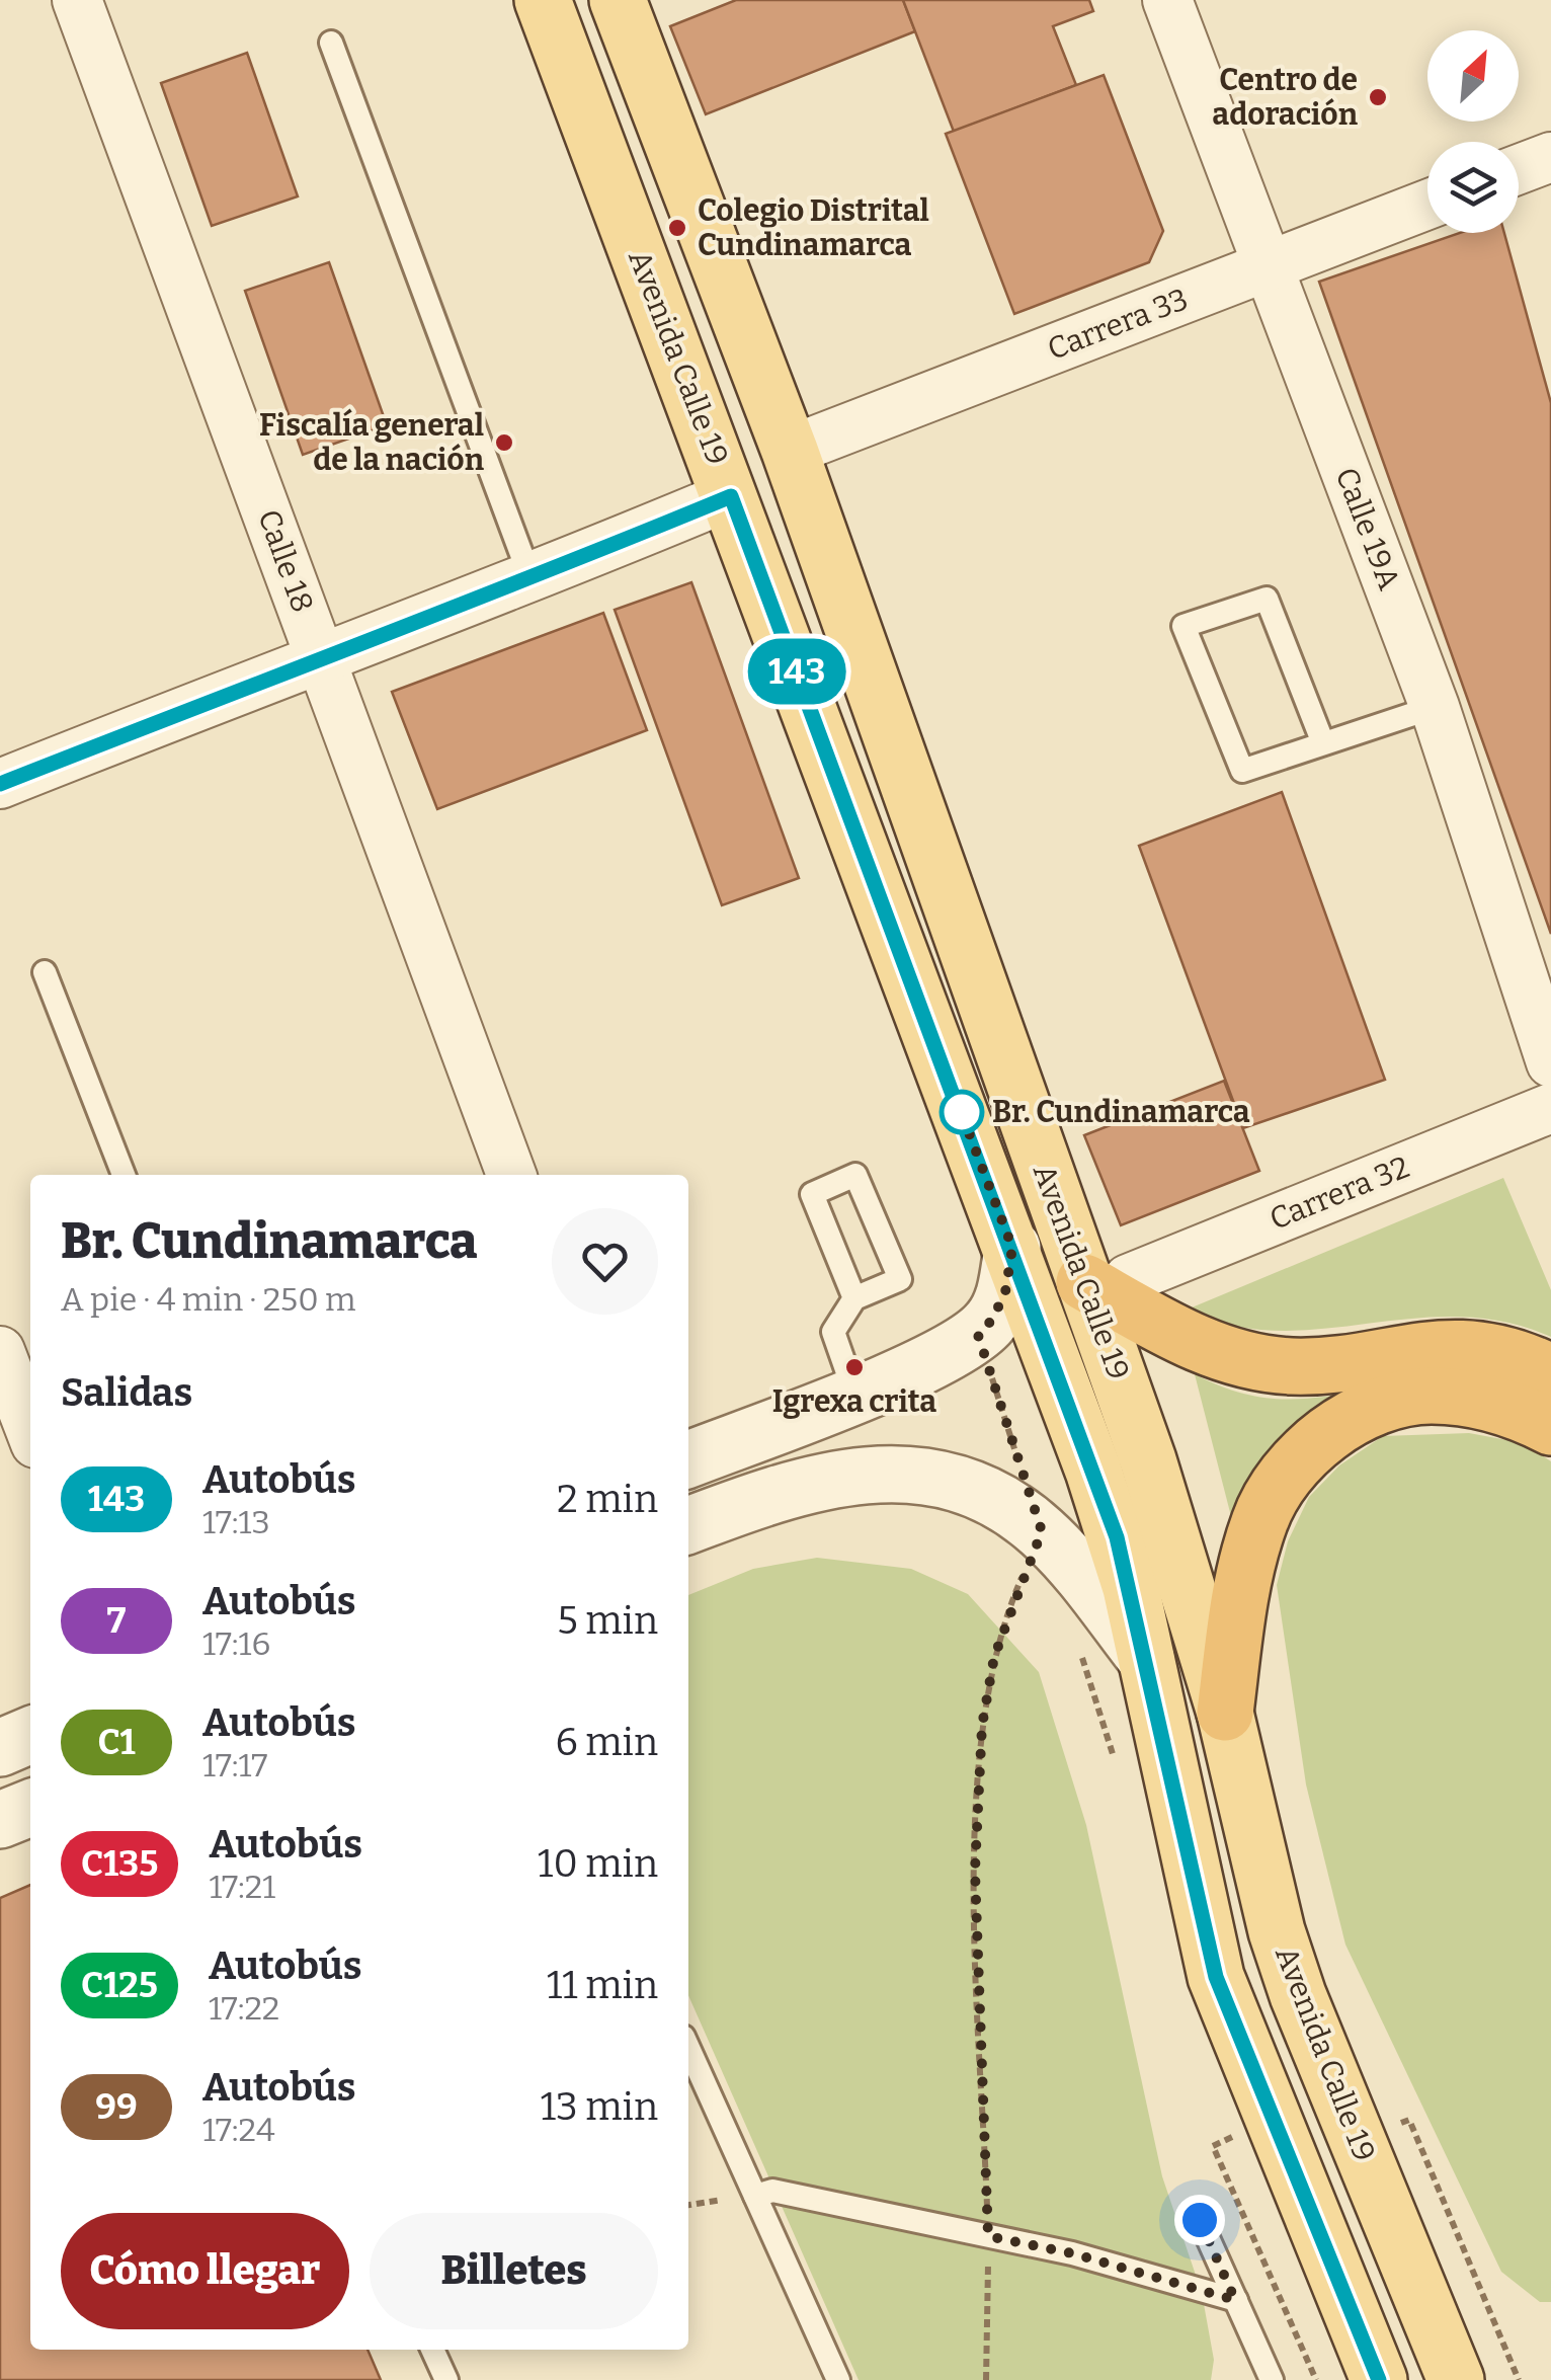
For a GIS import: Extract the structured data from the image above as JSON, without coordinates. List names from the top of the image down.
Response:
{
  "streets": {
    "main road": ["Avenida Calle 19"],
    "street": [
      "Carrera 33",
      "Calle 19A",
      "Calle 18",
      "Carrera 32"
    ]
  },
  "crossings": [
    ["Carrera 33", "Avenida Calle 19"],
    ["Carrera 33", "Calle 19A"],
    ["Avenida Calle 19", "Carrera 32"]
  ],
  "places": [
    "Centro de adoración",
    "Colegio Distrital Cundinamarca",
    "Fiscalía general de la nación",
    "Br. Cundinamarca",
    "Igrexa crita"
  ],
  "lines": ["bus line 143"],
  "north": "top right",
  "page": {
    "on_map": "143",
    "heading": [
      ["Br. Cundinamarca", "A pie · 4 min · 250 m"],
      "Salidas"
    ],
    "list": [
      {
        "mark": "143",
        "name": "Autobús",
        "note": "17:13",
        "value": "2 min"
      },
      {
        "mark": "7",
        "name": "Autobús",
        "note": "17:16",
        "value": "5 min"
      },
      {
        "mark": "C1",
        "name": "Autobús",
        "note": "17:17",
        "value": "6 min"
      },
      {
        "mark": "C135",
        "name": "Autobús",
        "note": "17:21",
        "value": "10 min"
      },
      {
        "mark": "C125",
        "name": "Autobús",
        "note": "17:22",
        "value": "11 min"
      },
      {
        "mark": "99",
        "name": "Autobús",
        "note": "17:24",
        "value": "13 min"
      }
    ],
    "buttons": ["Cómo llegar", "Billetes"]
  }
}
